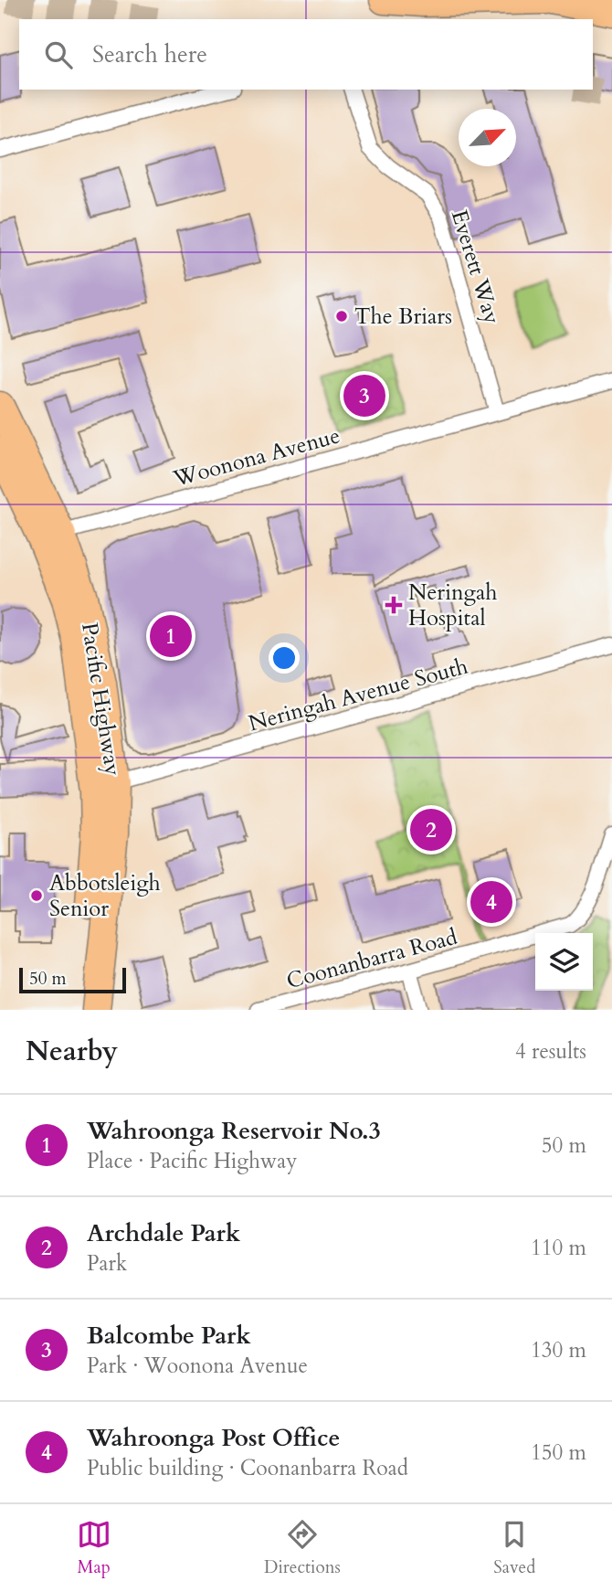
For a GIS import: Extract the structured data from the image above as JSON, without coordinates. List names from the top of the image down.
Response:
{
  "streets": {
    "highway": ["Pacific Highway"],
    "street": [
      "Everett Way",
      "Woonona Avenue",
      "Neringah Avenue South",
      "Coonanbarra Road"
    ]
  },
  "crossings": [
    ["Everett Way", "Woonona Avenue"],
    ["Woonona Avenue", "Pacific Highway"],
    ["Neringah Avenue South", "Pacific Highway"]
  ],
  "places": {
    "other": ["The Briars", "Abbotsleigh Senior"],
    "health": ["Neringah Hospital"]
  },
  "scale_bar": "50 m",
  "north": "top right",
  "page": {
    "search": "Search here",
    "pins": [
      "3",
      "1",
      "2",
      "4"
    ],
    "scale": "50 m",
    "heading": ["Nearby", "4 results"],
    "list": [
      {
        "mark": "1",
        "name": "Wahroonga Reservoir No.3",
        "note": "Place · Pacific Highway",
        "value": "50 m"
      },
      {
        "mark": "2",
        "name": "Archdale Park",
        "note": "Park",
        "value": "110 m"
      },
      {
        "mark": "3",
        "name": "Balcombe Park",
        "note": "Park · Woonona Avenue",
        "value": "130 m"
      },
      {
        "mark": "4",
        "name": "Wahroonga Post Office",
        "note": "Public building · Coonanbarra Road",
        "value": "150 m"
      }
    ],
    "nav": ["Map", "Directions", "Saved"]
  }
}
